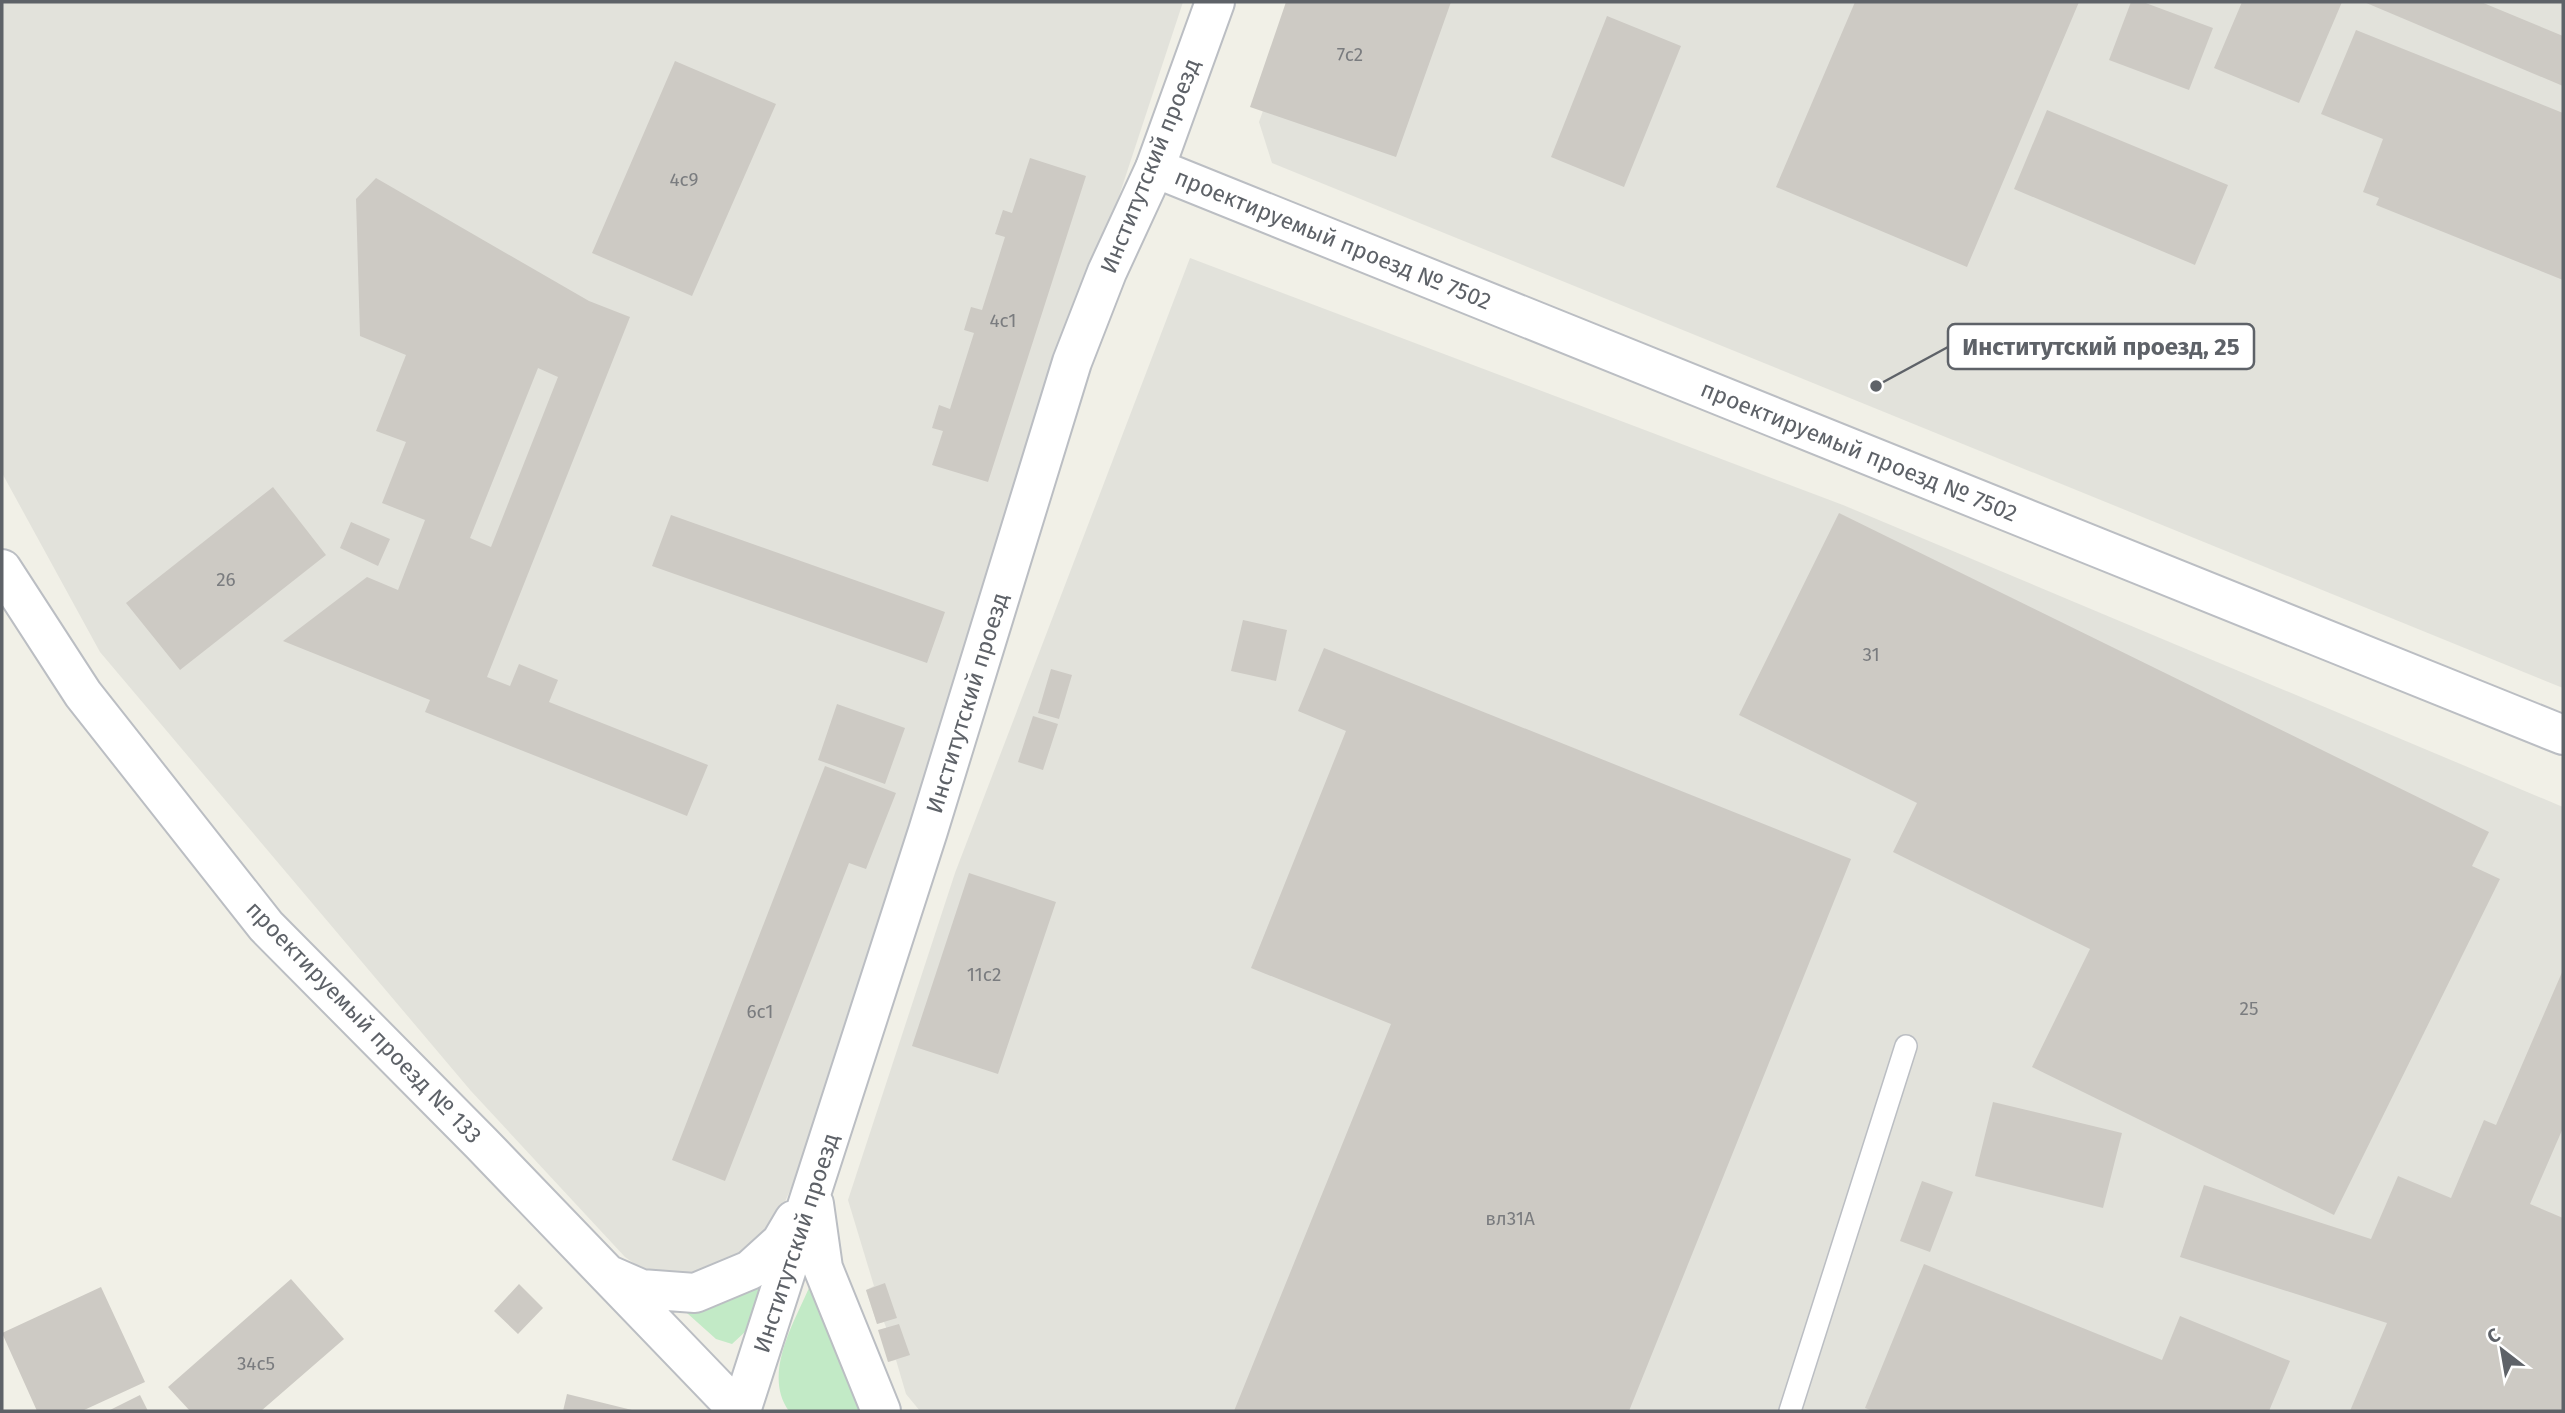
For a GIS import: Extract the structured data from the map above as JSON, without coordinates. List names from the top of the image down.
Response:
{
  "streets": {
    "street": ["Институтский проезд", "проектируемый проезд № 7502", "проектируемый проезд № 133"]
  },
  "crossings": [
    ["Институтский проезд", "проектируемый проезд № 7502"],
    ["Институтский проезд", "проектируемый проезд № 133"]
  ],
  "places": ["Институтский проезд, 25"],
  "house_numbers": [
    "7с2",
    "4с9",
    "4с1",
    "26",
    "31",
    "11с2",
    "25",
    "6с1",
    "вл31А",
    "34с5"
  ],
  "north": "top left"
}
